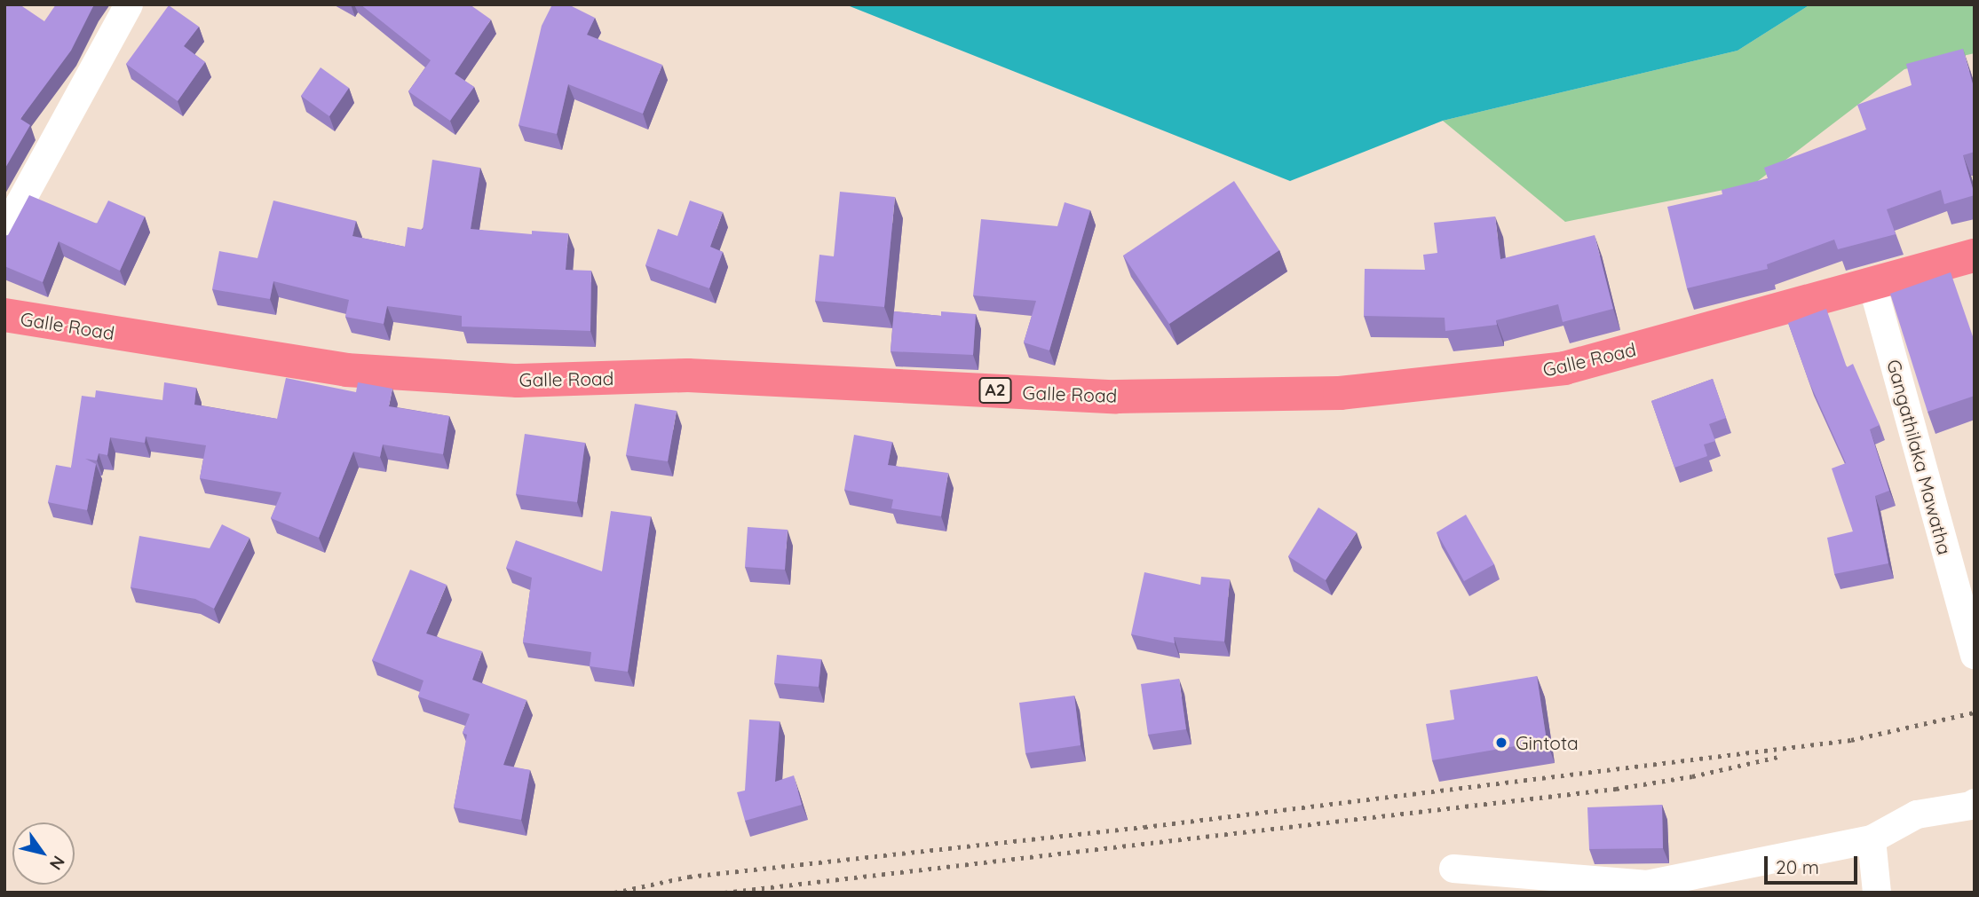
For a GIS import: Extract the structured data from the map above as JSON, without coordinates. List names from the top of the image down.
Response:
{
  "streets": {
    "highway": ["Galle Road", "A2"],
    "street": ["Gangathilaka Mawatha"]
  },
  "crossings": [
    ["Galle Road", "Gangathilaka Mawatha"]
  ],
  "places": ["Gintota"],
  "scale_bar": "20 m",
  "north": "bottom right"
}
